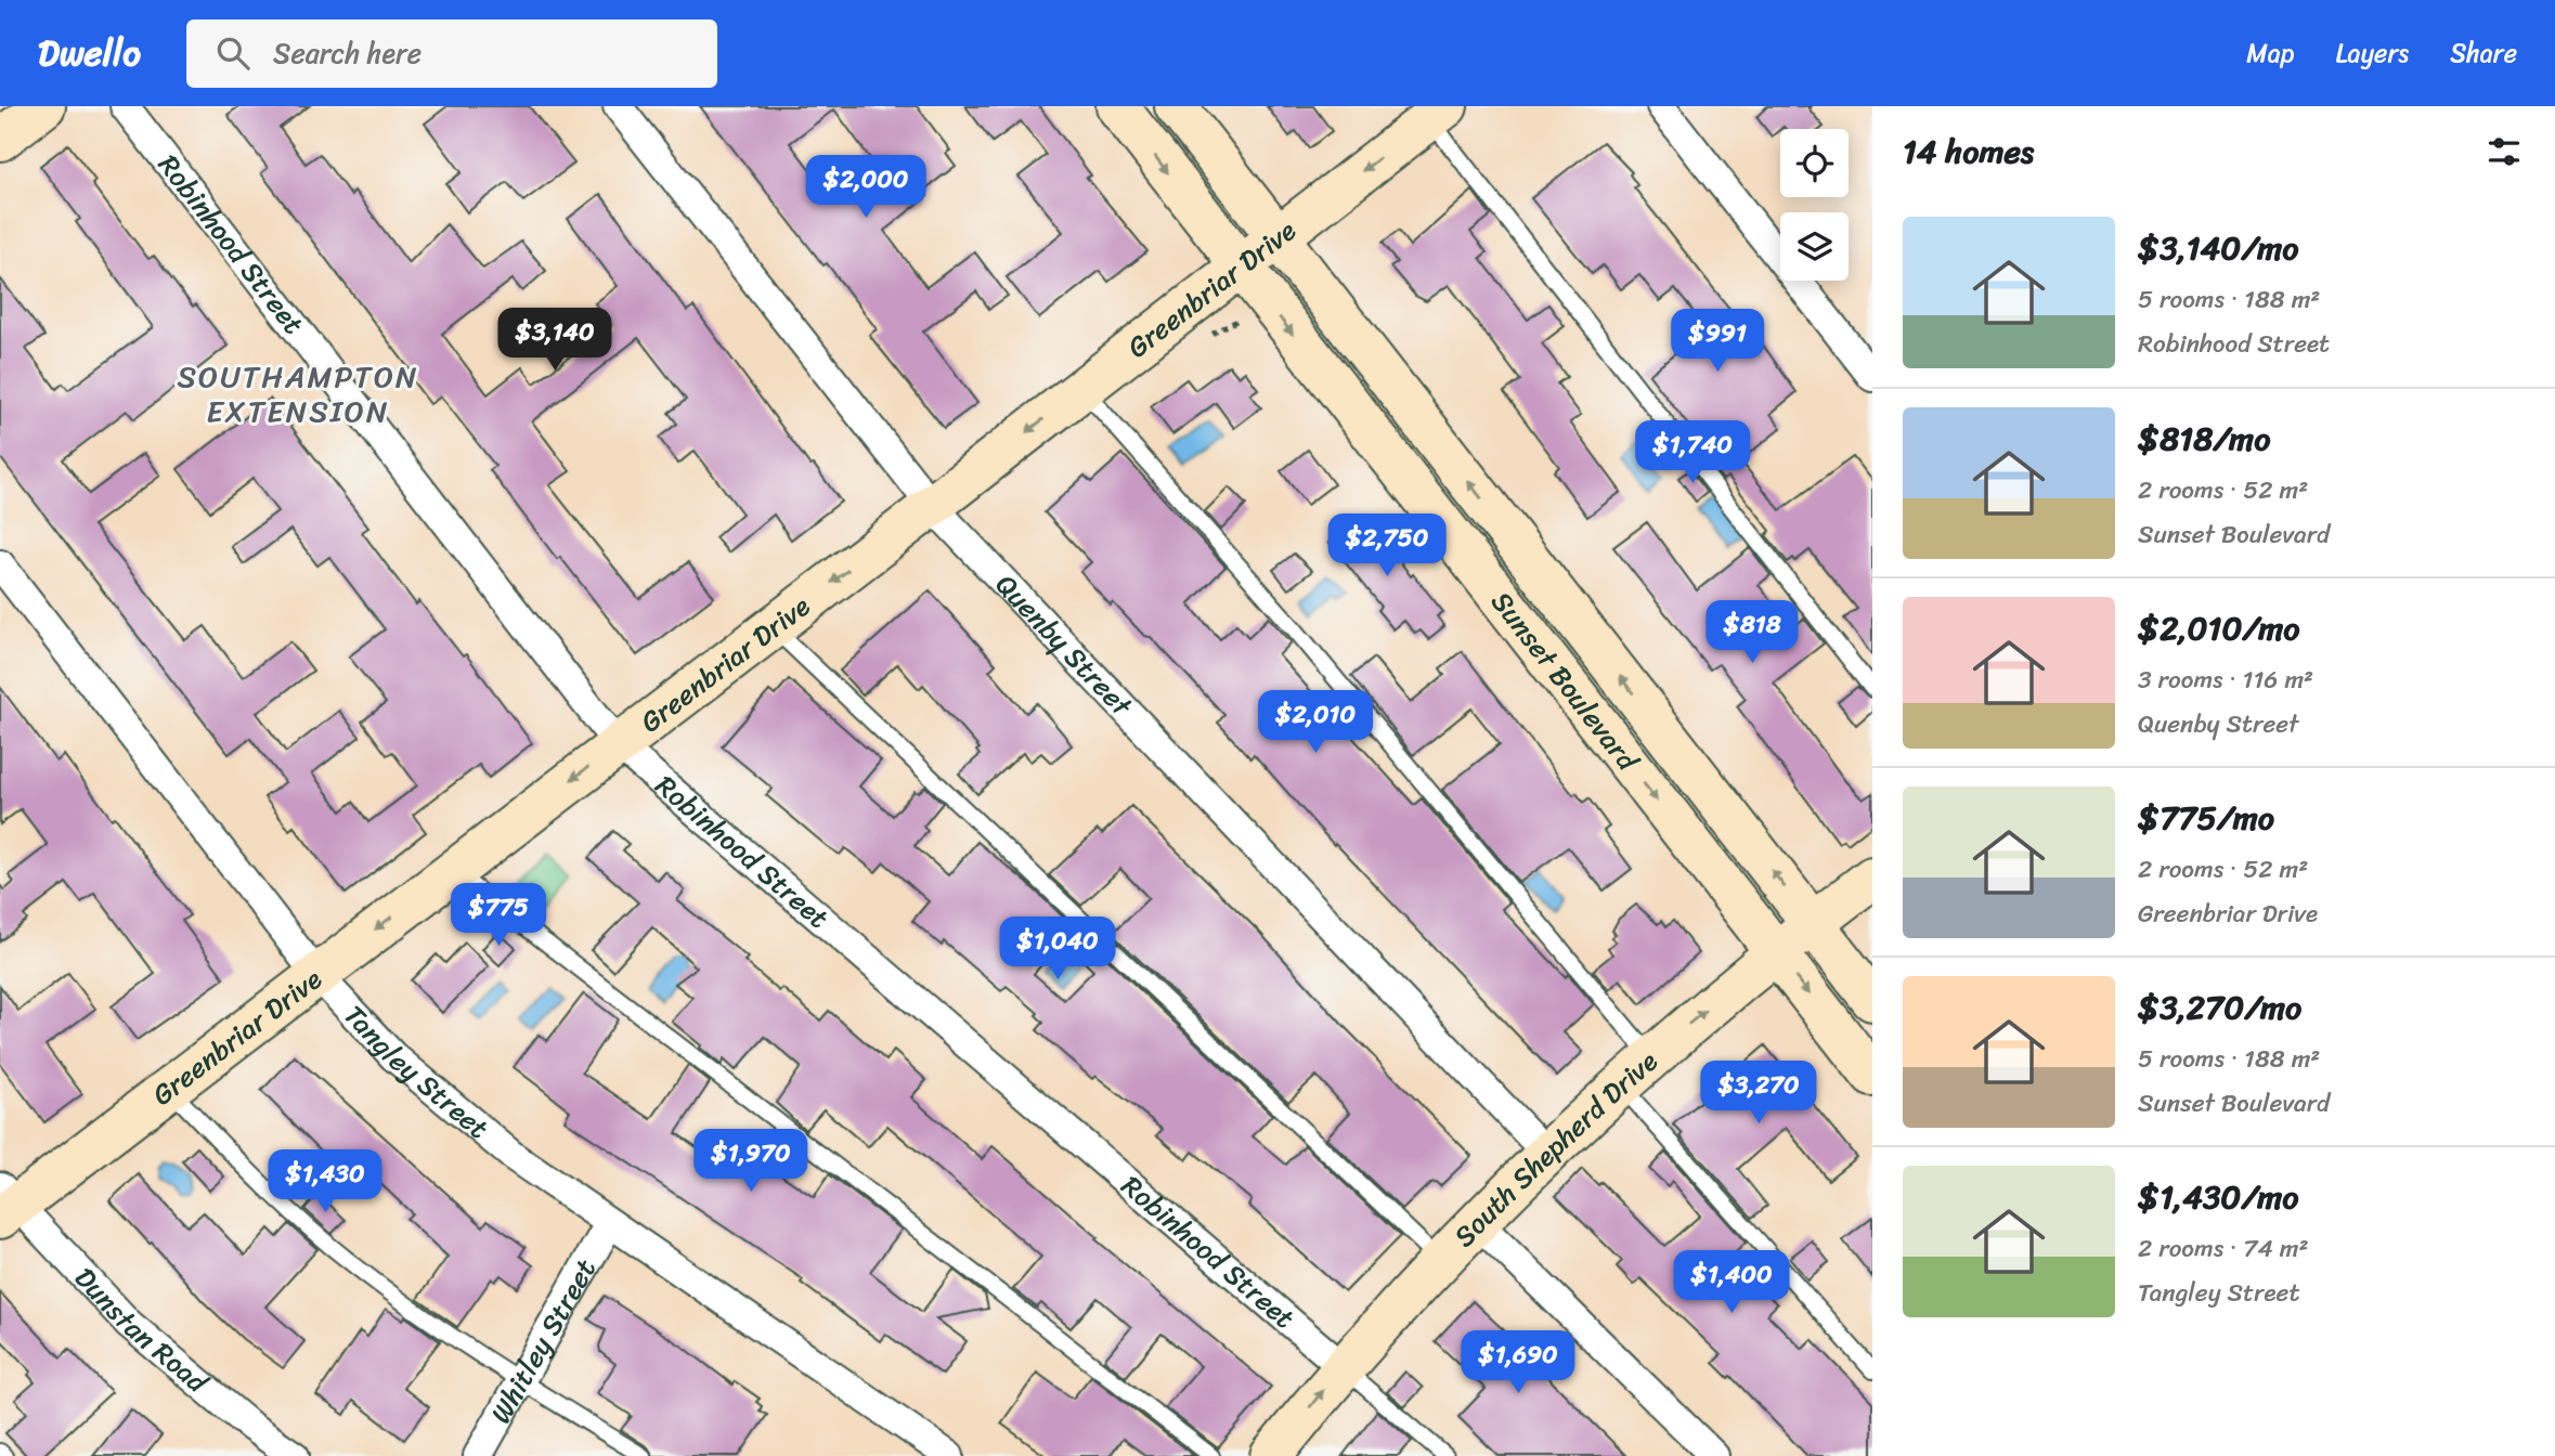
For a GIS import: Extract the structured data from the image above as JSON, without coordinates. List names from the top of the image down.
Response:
{
  "streets": {
    "main road": ["Greenbriar Drive", "Sunset Boulevard", "South Shepherd Drive"],
    "street": [
      "Robinhood Street",
      "Quenby Street",
      "Tangley Street",
      "Dunstan Road",
      "Whitley Street"
    ]
  },
  "crossings": [
    ["Robinhood Street", "Greenbriar Drive"],
    ["Robinhood Street", "South Shepherd Drive"],
    ["Greenbriar Drive", "Quenby Street"],
    ["Greenbriar Drive", "Sunset Boulevard"],
    ["Greenbriar Drive", "Tangley Street"],
    ["Greenbriar Drive", "Dunstan Road"],
    ["Quenby Street", "South Shepherd Drive"],
    ["Sunset Boulevard", "South Shepherd Drive"],
    ["Tangley Street", "Whitley Street"]
  ],
  "one_way": ["Greenbriar Drive"],
  "districts": ["SOUTHAMPTON EXTENSION"],
  "page": {
    "header": "Dwello",
    "search": "Search here",
    "nav": ["Map", "Layers", "Share"],
    "heading": "14 homes",
    "price": [
      "$2,000",
      "$3,140",
      "$991",
      "$1,740",
      "$2,750",
      "$818",
      "$2,010",
      "$775",
      "$1,040",
      "$3,270",
      "$1,970",
      "$1,430",
      "$1,400",
      "$1,690"
    ],
    "list": [
      {
        "name": "$3,140/mo",
        "note": "5 rooms · 188 m² · Robinhood Street"
      },
      {
        "name": "$818/mo",
        "note": "2 rooms · 52 m² · Sunset Boulevard"
      },
      {
        "name": "$2,010/mo",
        "note": "3 rooms · 116 m² · Quenby Street"
      },
      {
        "name": "$775/mo",
        "note": "2 rooms · 52 m² · Greenbriar Drive"
      },
      {
        "name": "$3,270/mo",
        "note": "5 rooms · 188 m² · Sunset Boulevard"
      },
      {
        "name": "$1,430/mo",
        "note": "2 rooms · 74 m² · Tangley Street"
      }
    ]
  }
}
